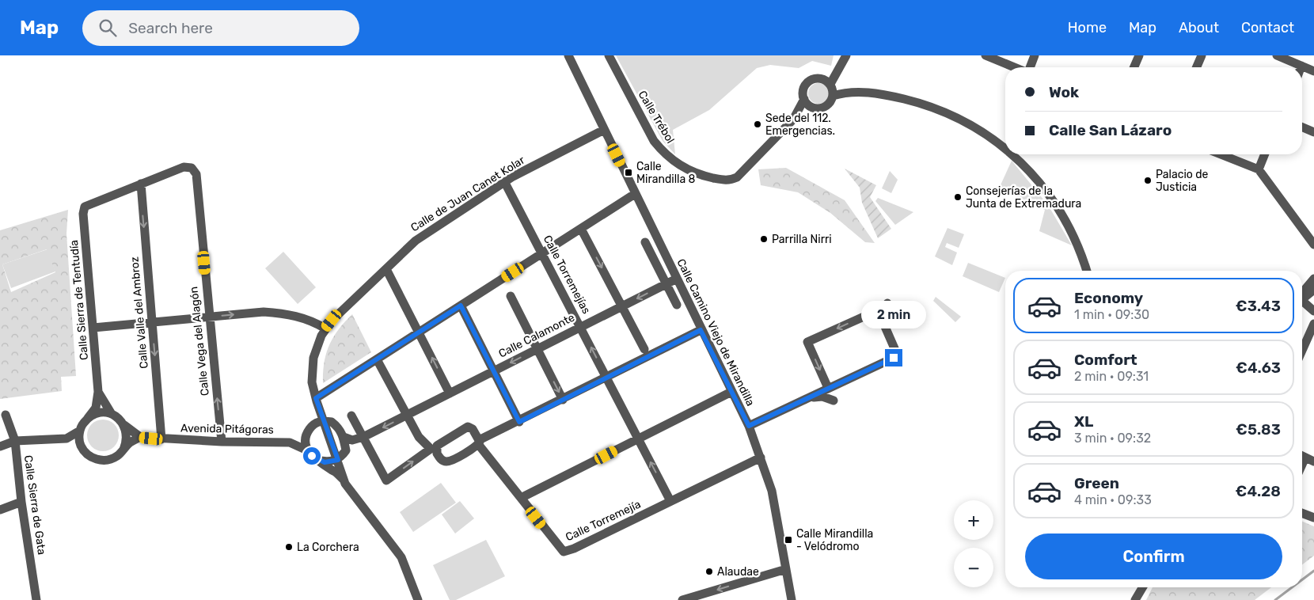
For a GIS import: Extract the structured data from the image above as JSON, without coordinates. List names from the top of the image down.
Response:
{
  "streets": {
    "street": [
      "Calle Trébol",
      "Calle de Juan Canet Kolar",
      "Calle Torremejías",
      "Calle Sierra de Tentudía",
      "Calle Valle del Ambroz",
      "Calle Camino Viejo de Mirandilla",
      "Calle Calamonte",
      "Calle Vega del Alagón",
      "Avenida Pitágoras",
      "Calle Sierra de Gata",
      "Calle Torremejía"
    ]
  },
  "crossings": [
    ["Calle de Juan Canet Kolar", "Calle Torremejías"],
    ["Calle de Juan Canet Kolar", "Calle Camino Viejo de Mirandilla"],
    ["Calle de Juan Canet Kolar", "Avenida Pitágoras"],
    ["Calle Torremejías", "Calle Calamonte"],
    ["Calle Sierra de Tentudía", "Calle Valle del Ambroz"],
    ["Calle Sierra de Tentudía", "Calle Vega del Alagón"],
    ["Calle Valle del Ambroz", "Calle Vega del Alagón"],
    ["Calle Valle del Ambroz", "Avenida Pitágoras"],
    ["Calle Camino Viejo de Mirandilla", "Calle Calamonte"],
    ["Calle Camino Viejo de Mirandilla", "Calle Torremejía"],
    ["Calle Vega del Alagón", "Avenida Pitágoras"]
  ],
  "one_way": ["Calle Valle del Ambroz", "Calle Vega del Alagón"],
  "places": {
    "other": [
      "Sede del 112. Emergencias.",
      "Palacio de Justicia",
      "Consejerías de la Junta de Extremadura",
      "Parrilla Nirri",
      "La Corchera",
      "Alaudae"
    ],
    "transit": ["Calle Mirandilla 8", "Calle Mirandilla - Velódromo"]
  },
  "page": {
    "header": "Map",
    "search": "Search here",
    "nav": [
      "Home",
      "Map",
      "About",
      "Contact"
    ],
    "banner": ["Wok", "Calle San Lázaro"],
    "list": [
      {
        "name": "Economy",
        "note": "1 min · 09:30",
        "value": "€3.43"
      },
      {
        "name": "Comfort",
        "note": "2 min · 09:31",
        "value": "€4.63"
      },
      {
        "name": "XL",
        "note": "3 min · 09:32",
        "value": "€5.83"
      },
      {
        "name": "Green",
        "note": "4 min · 09:33",
        "value": "€4.28"
      }
    ],
    "bubble": "2 min",
    "map_buttons": ["+", "−"],
    "buttons": "Confirm"
  }
}
